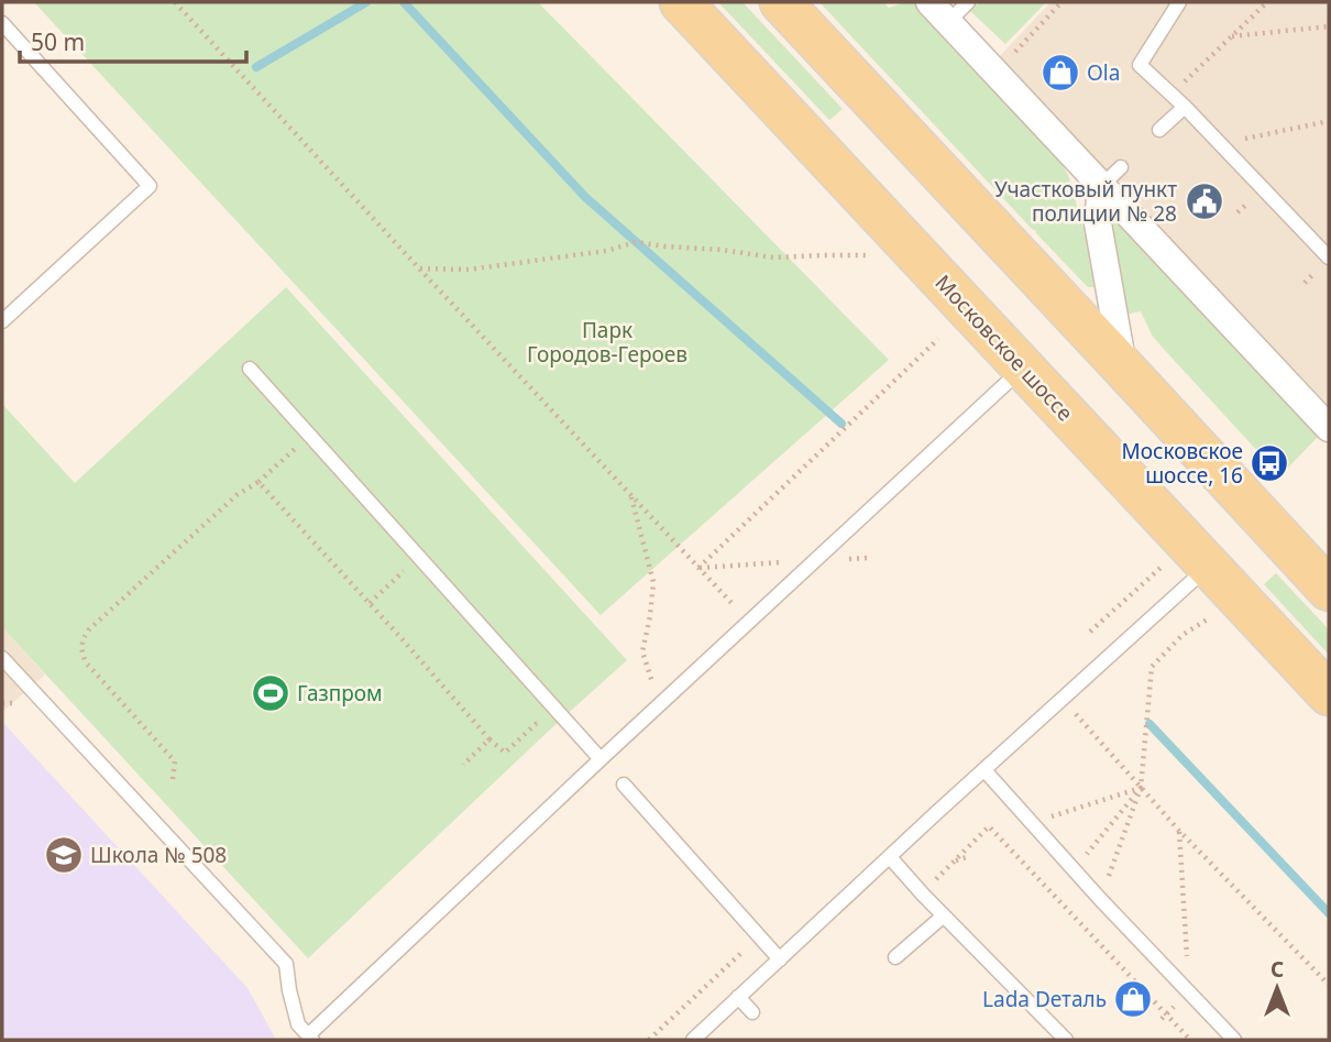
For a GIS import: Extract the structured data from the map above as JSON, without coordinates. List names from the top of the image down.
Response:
{
  "streets": {
    "main road": ["Московское шоссе"]
  },
  "parks": ["Парк Городов-Героев"],
  "places": {
    "shop": ["Ola", "Lada Dеталь"],
    "public building": ["Участковый пункт полиции № 28"],
    "bus stop": ["Московское шоссе, 16"],
    "sports": ["Газпром"],
    "school or university": ["Школа № 508"]
  },
  "scale_bar": "50 m",
  "north": "top"
}
